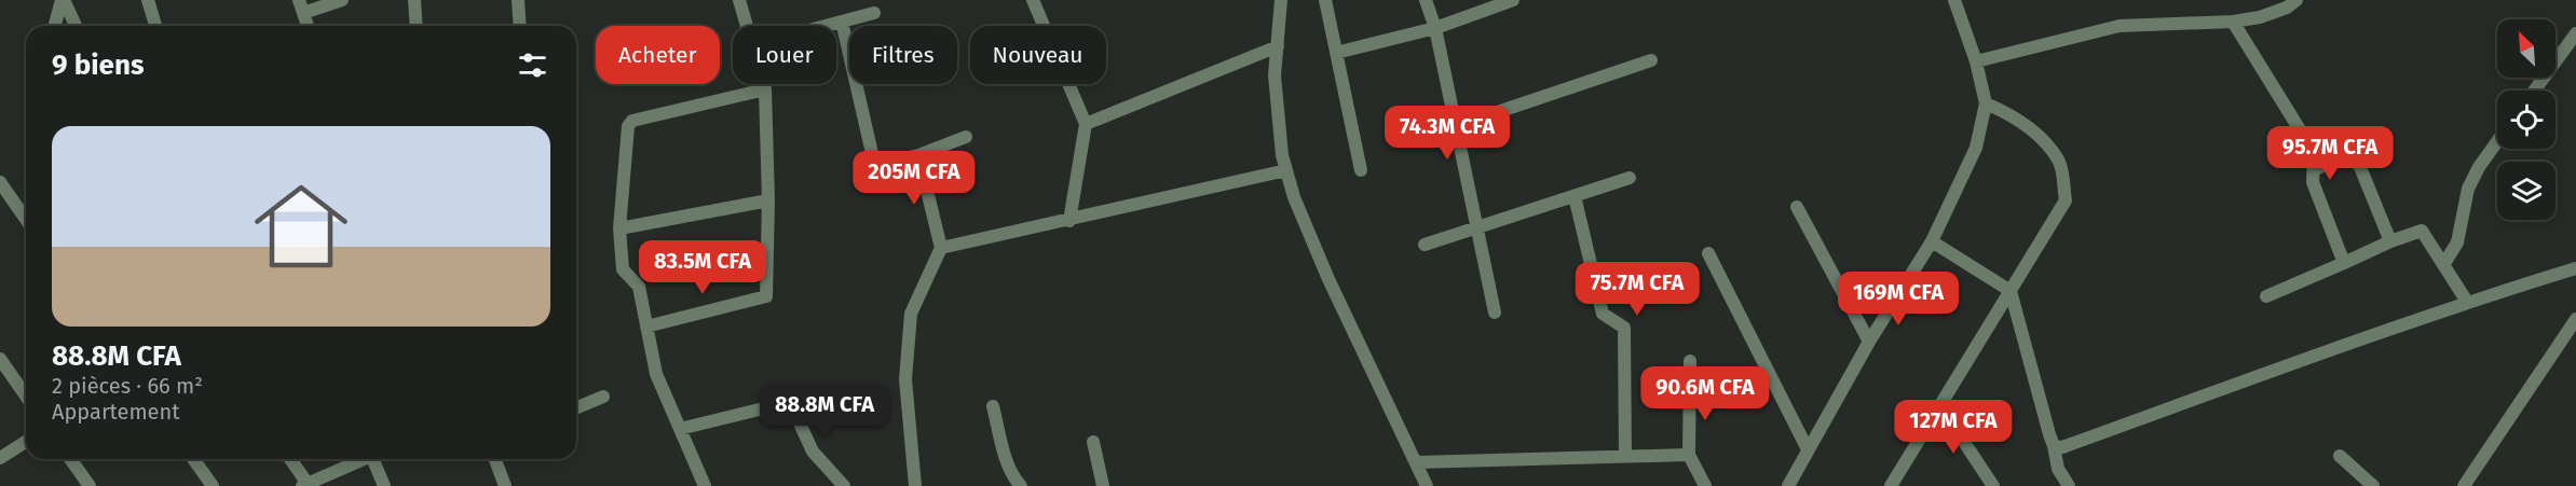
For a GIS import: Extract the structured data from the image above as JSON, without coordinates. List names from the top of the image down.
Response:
{
  "north": "top left",
  "page": {
    "chip": [
      "Acheter",
      "Louer",
      "Filtres",
      "Nouveau"
    ],
    "heading": "9 biens",
    "list": [
      {
        "name": "88.8M CFA",
        "note": "2 pièces · 66 m² · Appartement"
      }
    ],
    "price": [
      "74.3M CFA",
      "95.7M CFA",
      "205M CFA",
      "83.5M CFA",
      "75.7M CFA",
      "169M CFA",
      "90.6M CFA",
      "88.8M CFA",
      "127M CFA"
    ]
  }
}
